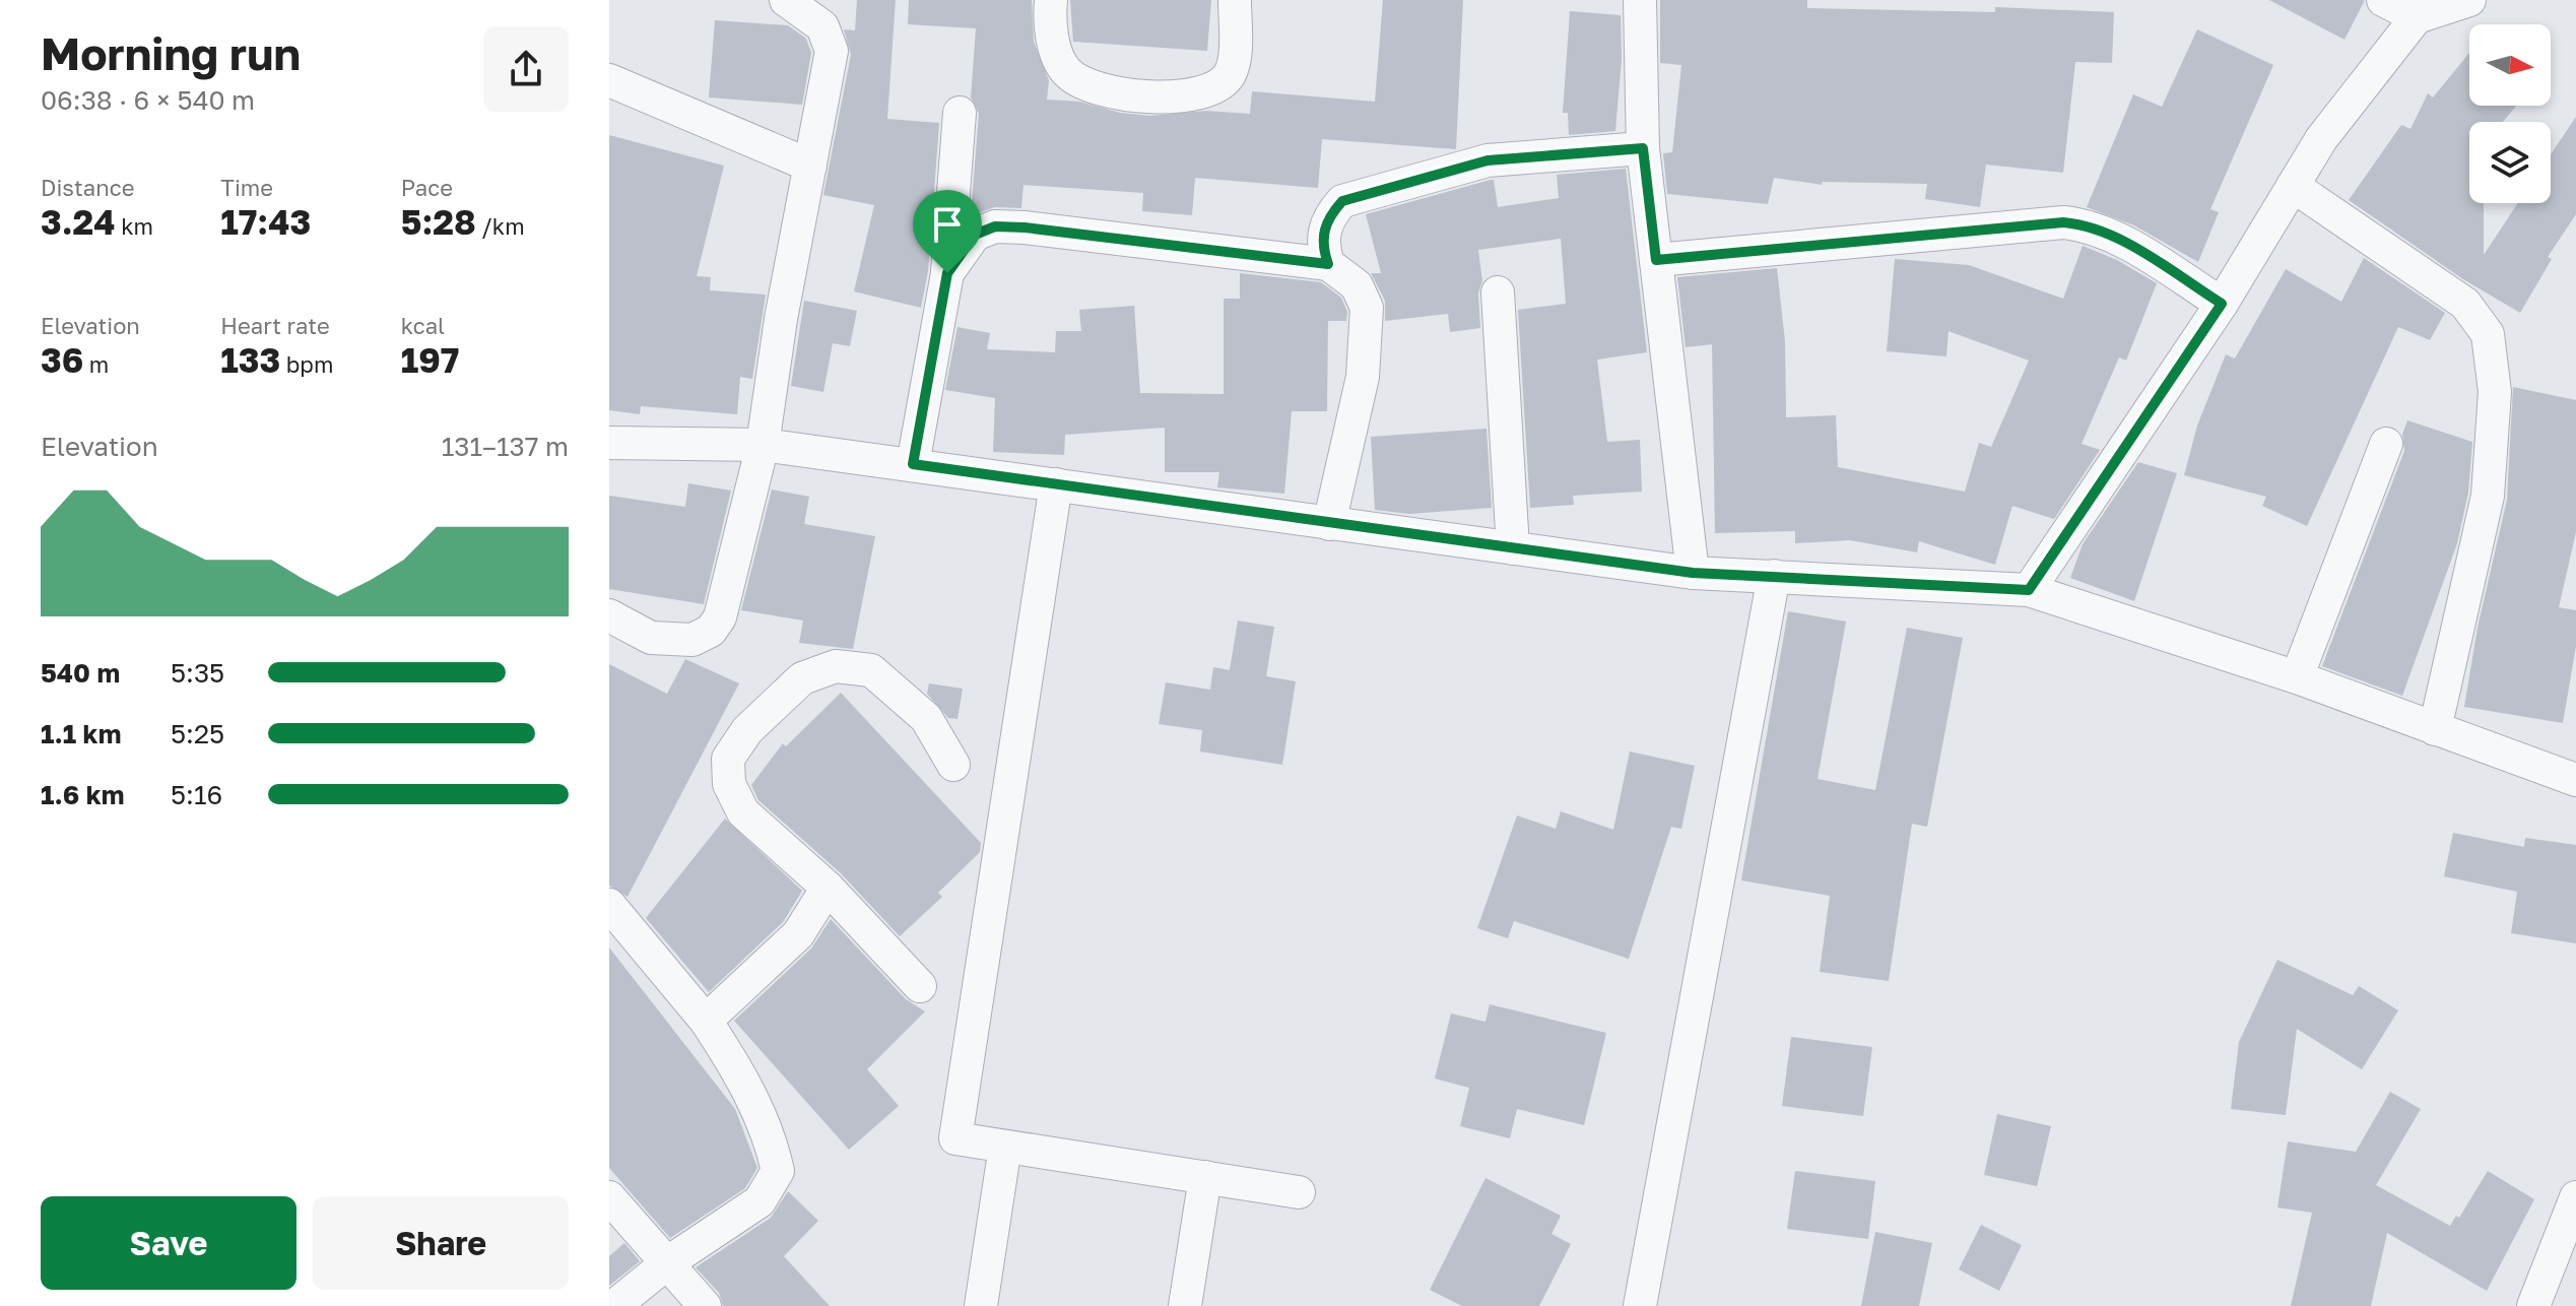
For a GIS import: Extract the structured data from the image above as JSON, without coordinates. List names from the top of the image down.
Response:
{
  "north": "right",
  "page": {
    "heading": ["Morning run", "06:38 · 6 × 540 m"],
    "stats": [
      ["Distance", "3.24 km"],
      ["Time", "17:43"],
      ["Pace", "5:28 /km"],
      ["Elevation", "36 m"],
      ["Heart rate", "133 bpm"],
      ["kcal", "197"]
    ],
    "chart": ["Elevation", "131–137 m"],
    "list": [
      {
        "name": "540 m",
        "note": "5:35"
      },
      {
        "name": "1.1 km",
        "note": "5:25"
      },
      {
        "name": "1.6 km",
        "note": "5:16"
      }
    ],
    "buttons": ["Save", "Share"]
  }
}
